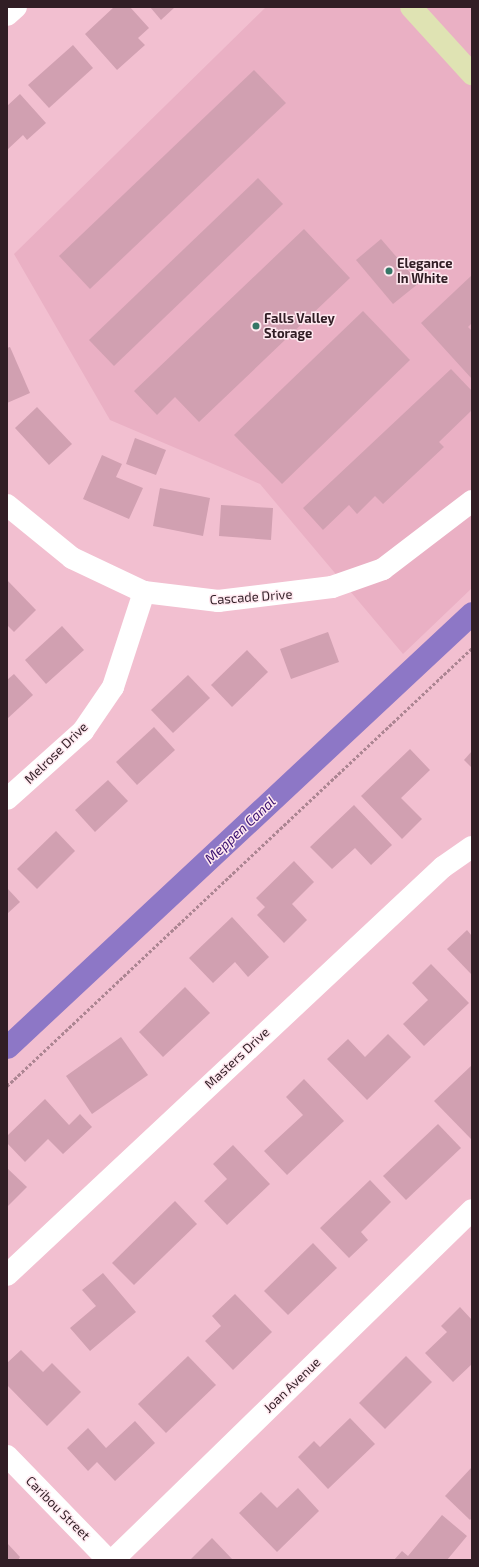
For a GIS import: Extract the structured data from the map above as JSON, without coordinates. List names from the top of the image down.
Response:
{
  "streets": {
    "street": [
      "Cascade Drive",
      "Melrose Drive",
      "Masters Drive",
      "Joan Avenue",
      "Caribou Street"
    ]
  },
  "crossings": [
    ["Cascade Drive", "Melrose Drive"]
  ],
  "water": ["Meppen Canal"],
  "places": ["Elegance In White", "Falls Valley Storage"]
}
